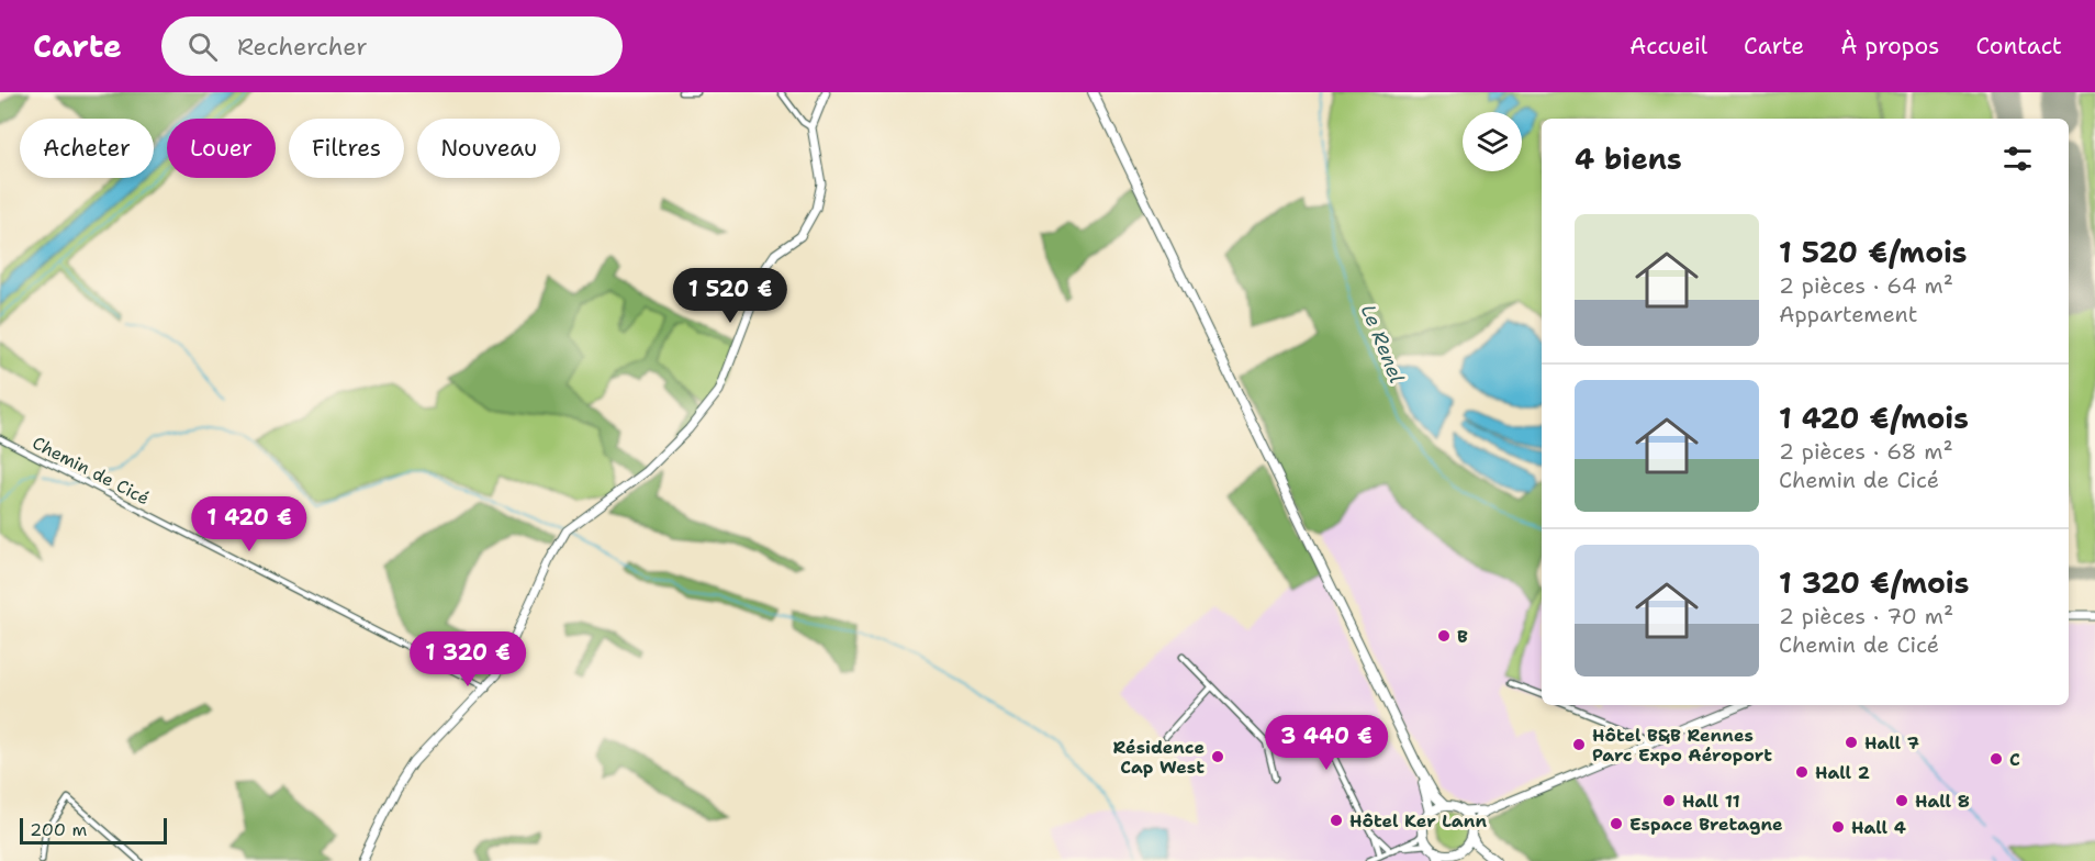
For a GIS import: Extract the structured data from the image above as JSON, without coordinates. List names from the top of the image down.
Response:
{
  "streets": {
    "street": ["Chemin de Cicé"]
  },
  "water": ["Le Renel"],
  "places": [
    "B",
    "Hall 7",
    "Hôtel B&B Rennes Parc Expo Aéroport",
    "Résidence Cap West",
    "C",
    "Hall 2",
    "Hall 11",
    "Hall 8",
    "Hôtel Ker Lann",
    "Espace Bretagne",
    "Hall 4"
  ],
  "scale_bar": "200 m",
  "page": {
    "header": "Carte",
    "search": "Rechercher",
    "nav": [
      "Accueil",
      "Carte",
      "À propos",
      "Contact"
    ],
    "chip": [
      "Acheter",
      "Louer",
      "Filtres",
      "Nouveau"
    ],
    "heading": "4 biens",
    "list": [
      {
        "name": "1 520 €/mois",
        "note": "2 pièces · 64 m² · Appartement"
      },
      {
        "name": "1 420 €/mois",
        "note": "2 pièces · 68 m² · Chemin de Cicé"
      },
      {
        "name": "1 320 €/mois",
        "note": "2 pièces · 70 m² · Chemin de Cicé"
      }
    ],
    "price": [
      "1 520 €",
      "1 420 €",
      "1 320 €",
      "3 440 €"
    ],
    "scale": "200 m"
  }
}
